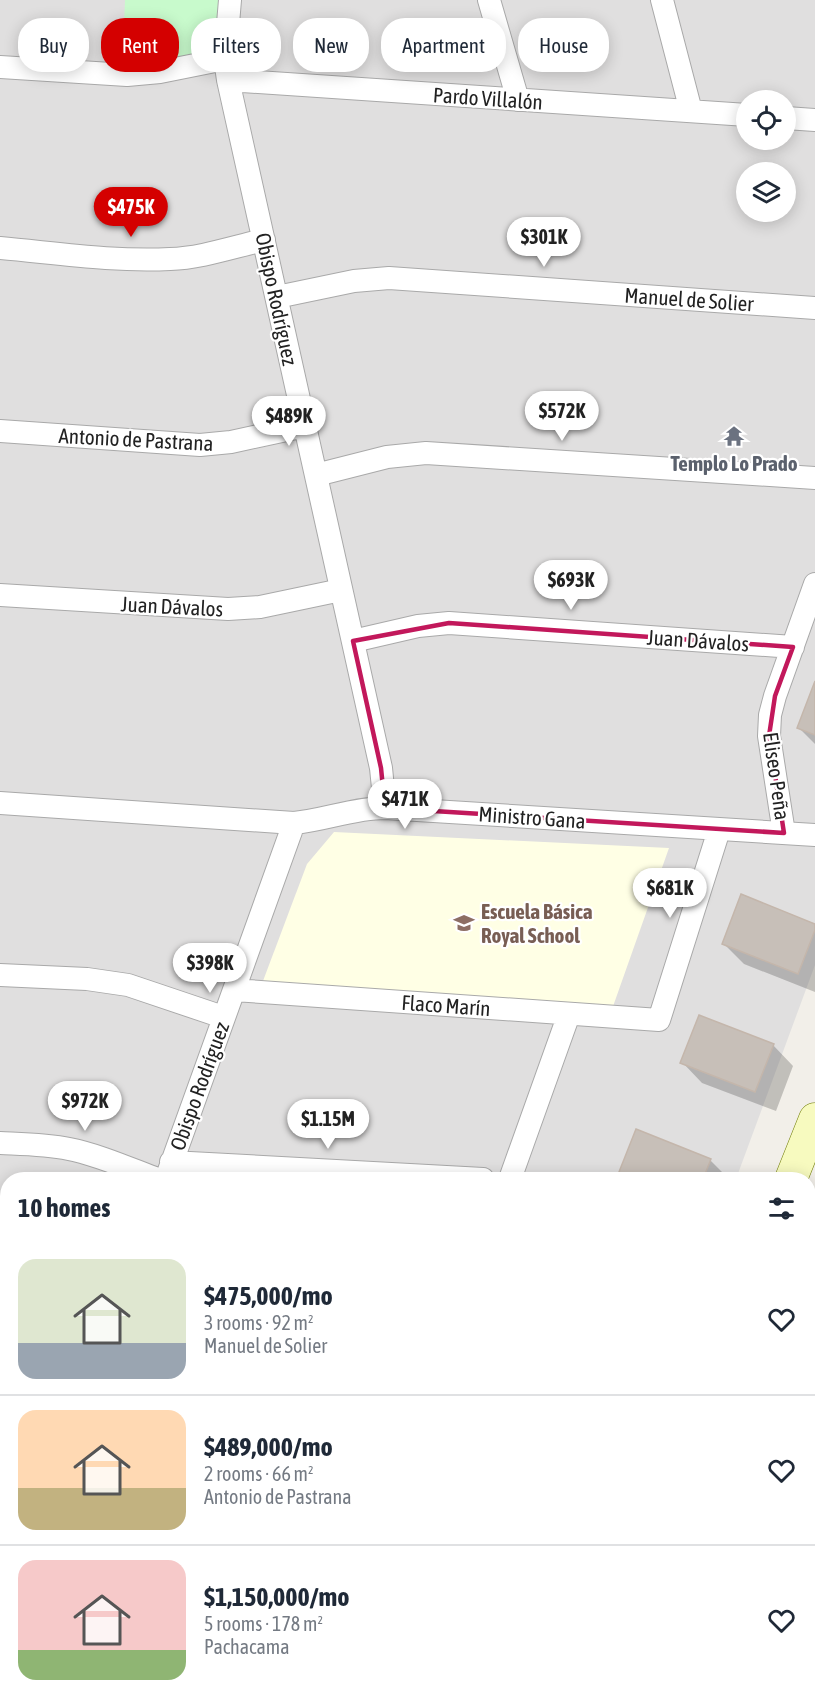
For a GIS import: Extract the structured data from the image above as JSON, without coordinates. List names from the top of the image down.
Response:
{
  "streets": {
    "street": [
      "Pardo Villalón",
      "Obispo Rodríguez",
      "Manuel de Solier",
      "Antonio de Pastrana",
      "Juan Dávalos",
      "Eliseo Peña",
      "Ministro Gana",
      "Flaco Marín"
    ]
  },
  "crossings": [
    ["Obispo Rodríguez", "Manuel de Solier"],
    ["Obispo Rodríguez", "Antonio de Pastrana"],
    ["Obispo Rodríguez", "Juan Dávalos"],
    ["Obispo Rodríguez", "Ministro Gana"],
    ["Obispo Rodríguez", "Flaco Marín"],
    ["Juan Dávalos", "Eliseo Peña"],
    ["Eliseo Peña", "Ministro Gana"],
    ["Ministro Gana", "Flaco Marín"]
  ],
  "places": {
    "temple": ["Templo Lo Prado"],
    "school or university": ["Escuela Básica Royal School"]
  },
  "page": {
    "chip": [
      "Buy",
      "Rent",
      "Filters",
      "New",
      "Apartment",
      "House"
    ],
    "price": [
      "$475K",
      "$301K",
      "$572K",
      "$489K",
      "$693K",
      "$471K",
      "$681K",
      "$398K",
      "$972K",
      "$1.15M"
    ],
    "heading": "10 homes",
    "list": [
      {
        "name": "$475,000/mo",
        "note": "3 rooms · 92 m² · Manuel de Solier"
      },
      {
        "name": "$489,000/mo",
        "note": "2 rooms · 66 m² · Antonio de Pastrana"
      },
      {
        "name": "$1,150,000/mo",
        "note": "5 rooms · 178 m² · Pachacama"
      }
    ]
  }
}
